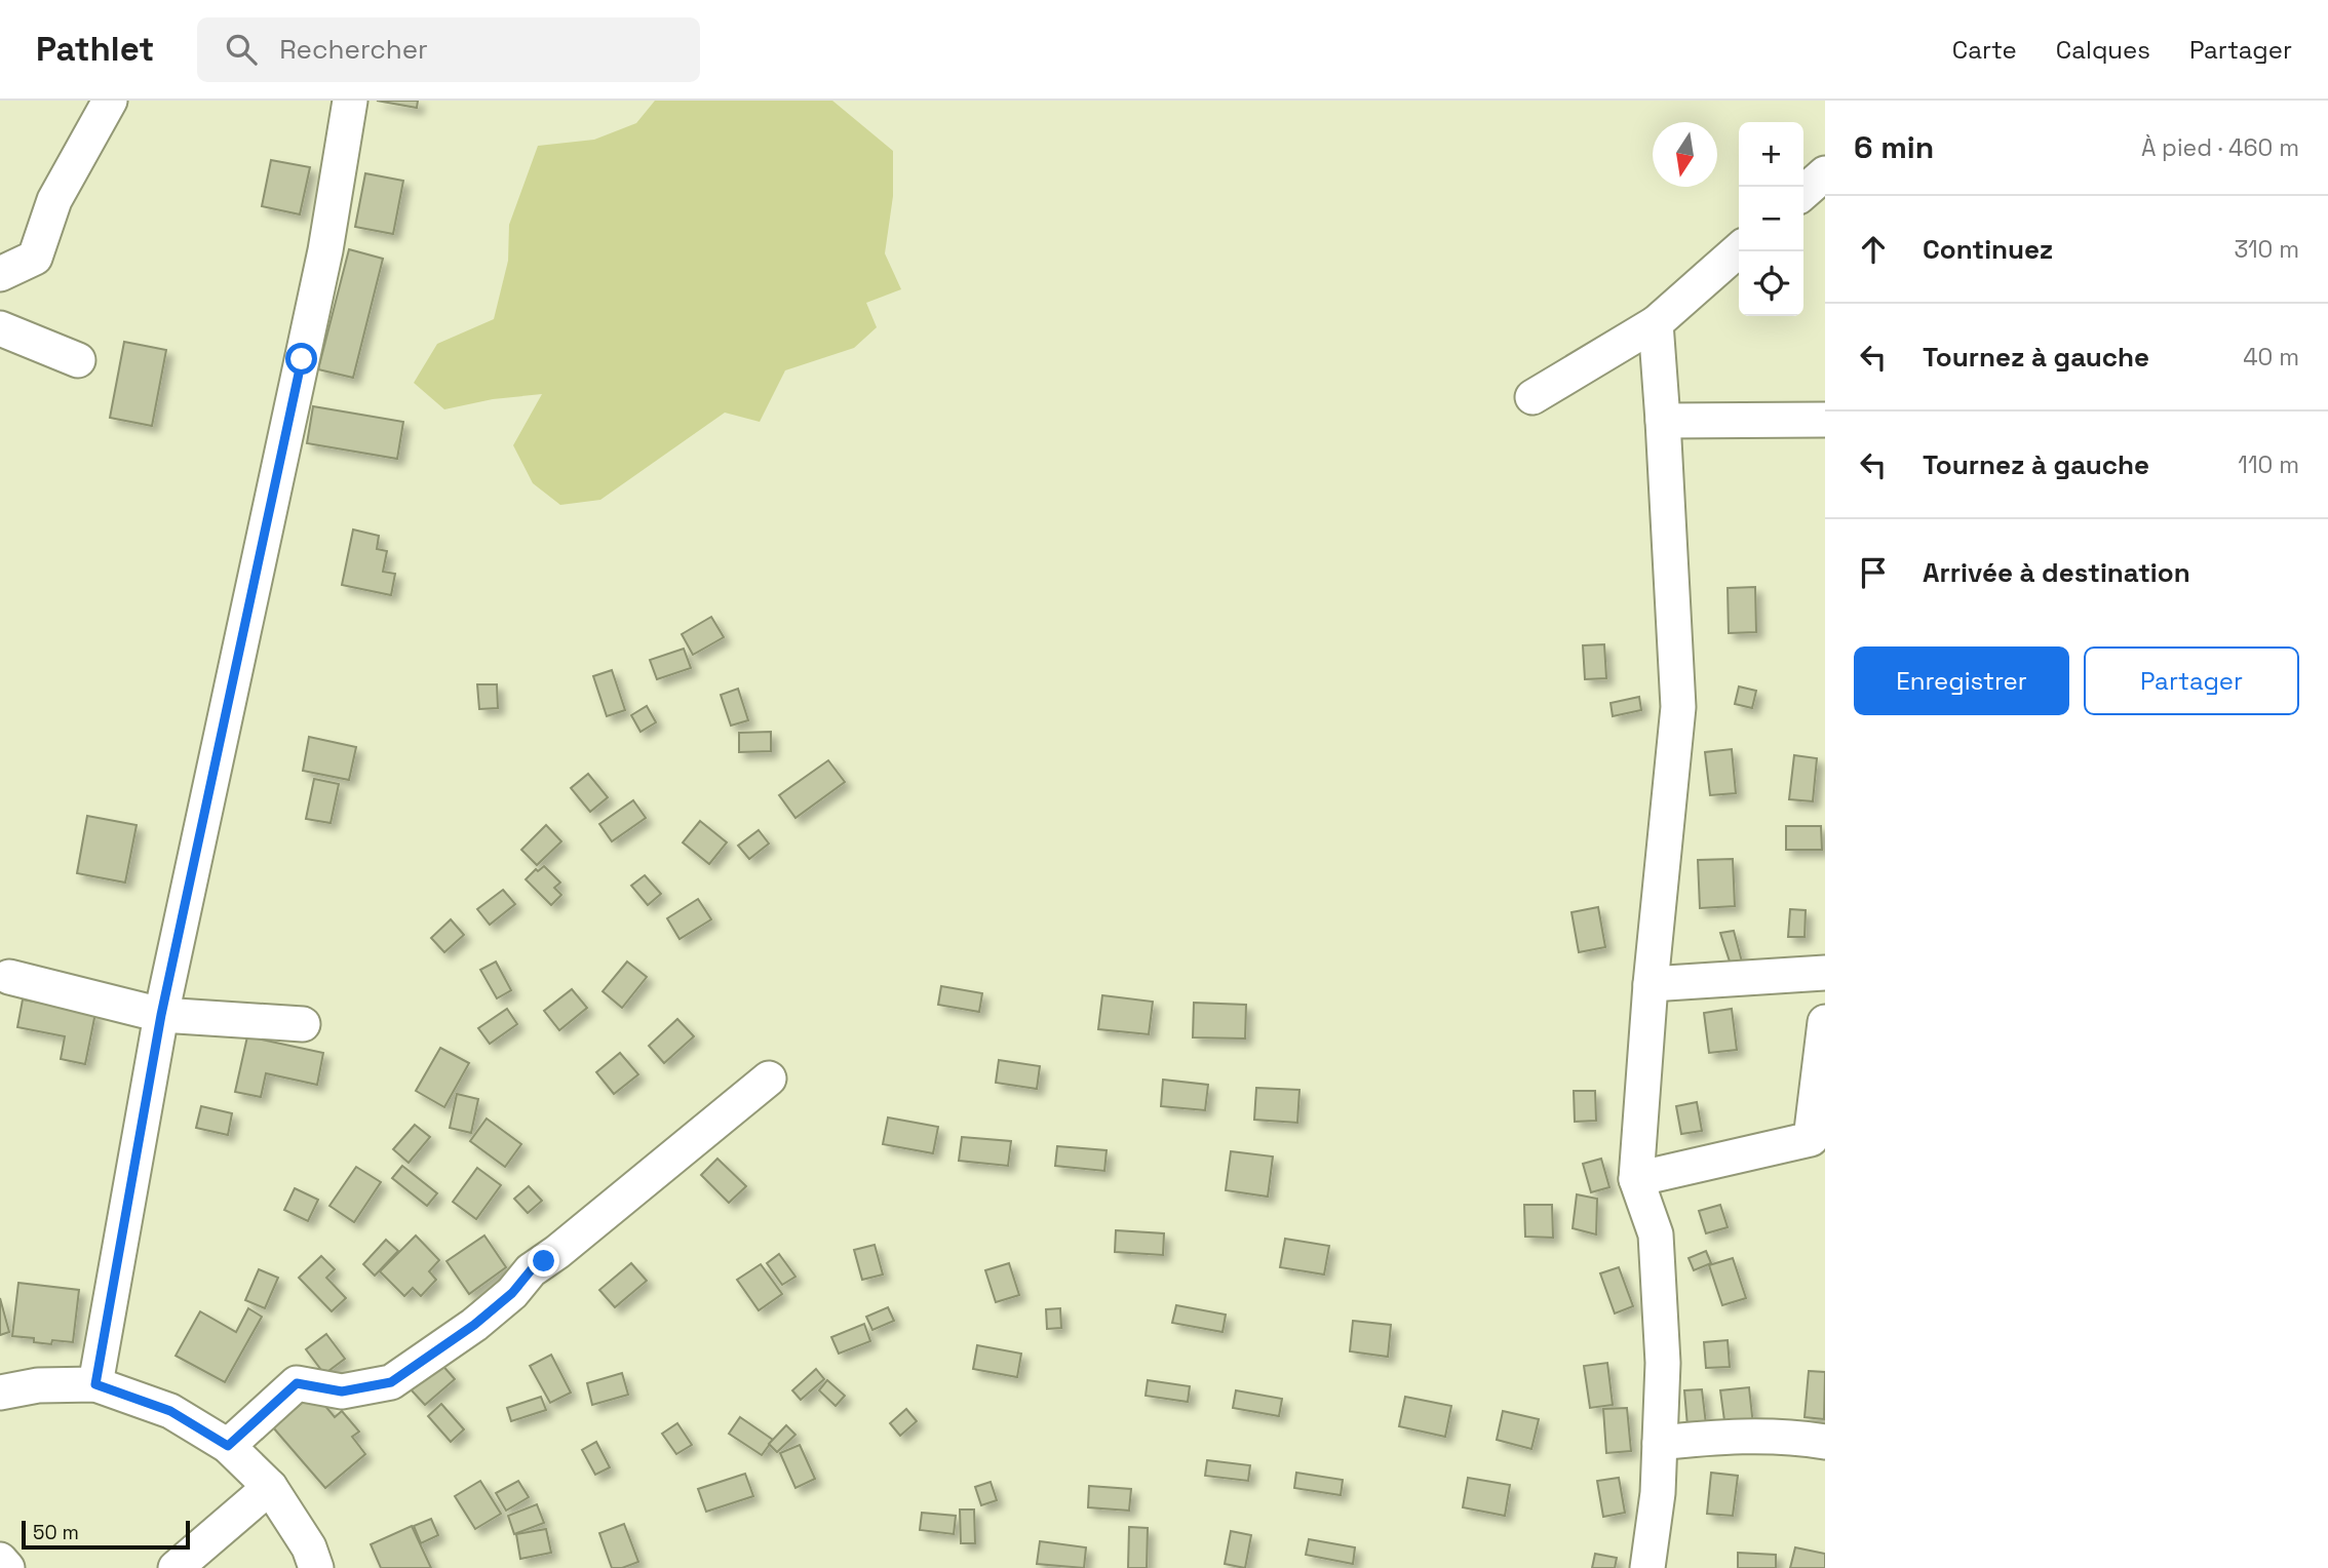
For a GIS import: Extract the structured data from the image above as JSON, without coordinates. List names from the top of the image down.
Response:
{
  "scale_bar": "50 m",
  "north": "bottom",
  "page": {
    "header": "Pathlet",
    "search": "Rechercher",
    "nav": ["Carte", "Calques", "Partager"],
    "heading": ["6 min", "À pied · 460 m"],
    "map_buttons": ["+", "−"],
    "list": [
      ["Continuez", "310 m"],
      ["Tournez à gauche", "40 m"],
      ["Tournez à gauche", "110 m"],
      "Arrivée à destination"
    ],
    "buttons": ["Enregistrer", "Partager"],
    "scale": "50 m"
  }
}
